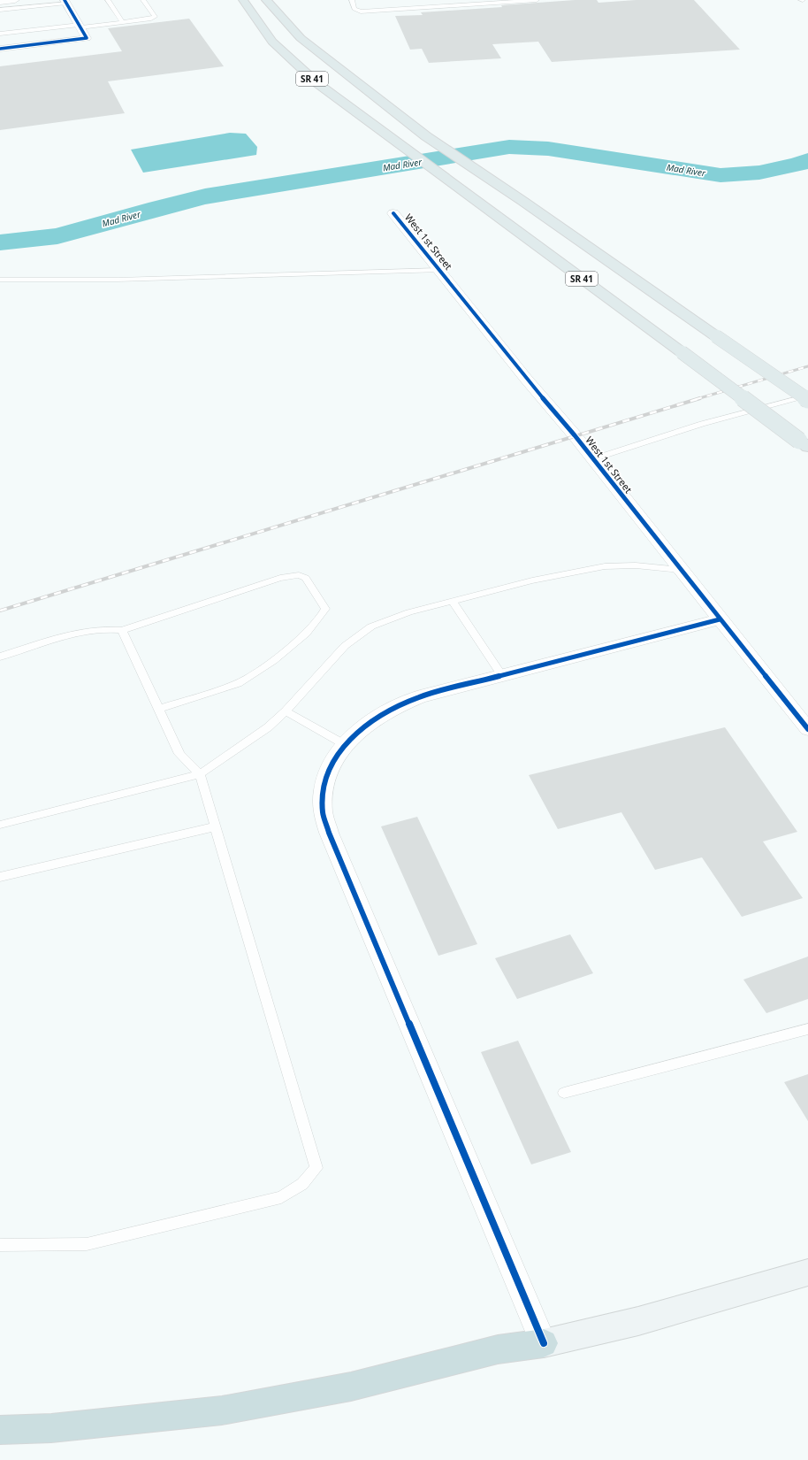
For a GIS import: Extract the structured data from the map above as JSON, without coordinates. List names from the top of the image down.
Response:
{
  "streets": {
    "main road": ["SR 41"],
    "street": ["West 1st Street"]
  },
  "water": ["Mad River"]
}
